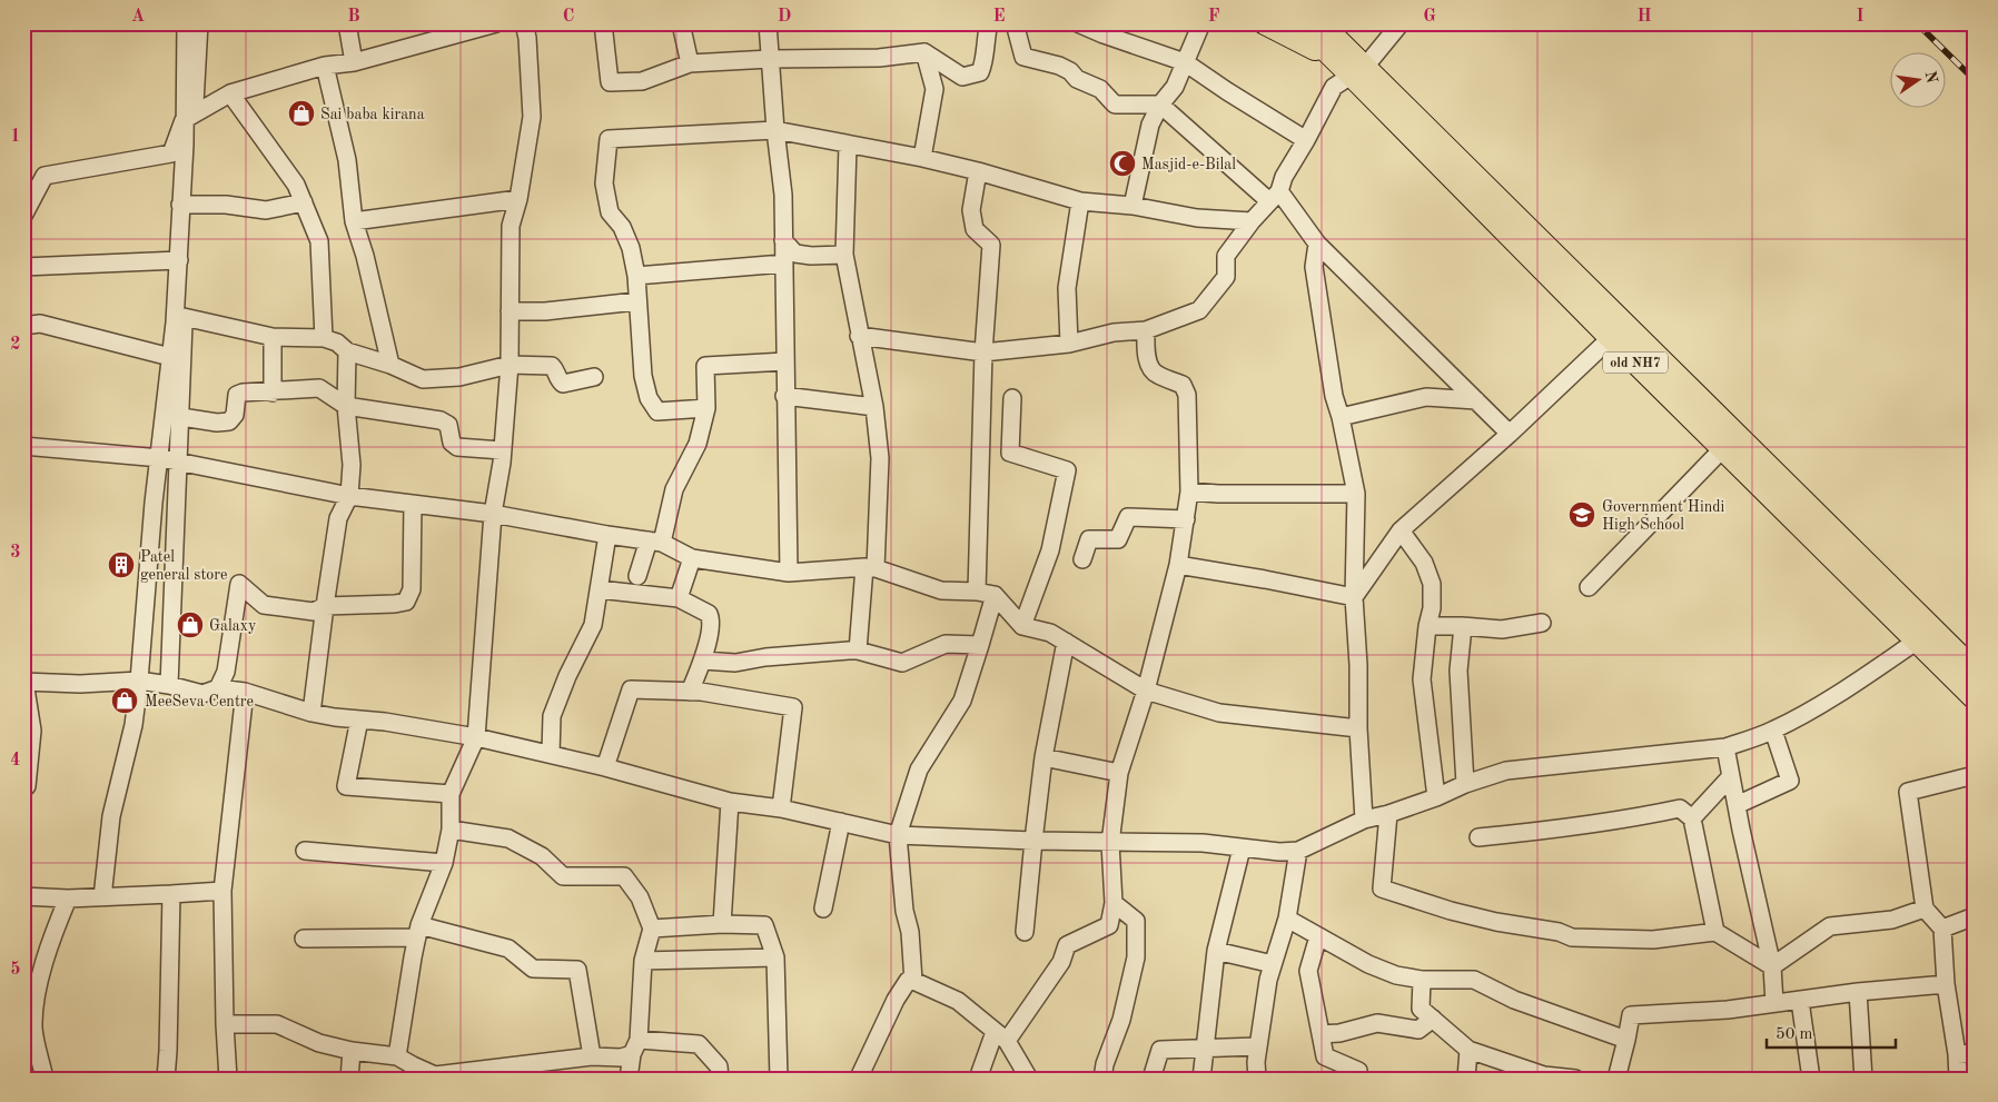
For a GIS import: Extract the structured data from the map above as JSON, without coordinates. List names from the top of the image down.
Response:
{
  "streets": {
    "main road": ["old NH7"]
  },
  "places": {
    "shop": ["Sai baba kirana", "Galaxy", "MeeSeva Centre"],
    "mosque": ["Masjid-e-Bilal"],
    "school or university": ["Government Hindi High School"],
    "building": ["Patel general store"]
  },
  "scale_bar": "50 m",
  "north": "right",
  "grid": {
    "columns": [
      "A",
      "B",
      "C",
      "D",
      "E",
      "F",
      "G",
      "H",
      "I"
    ],
    "rows": [
      "1",
      "2",
      "3",
      "4",
      "5"
    ]
  }
}
